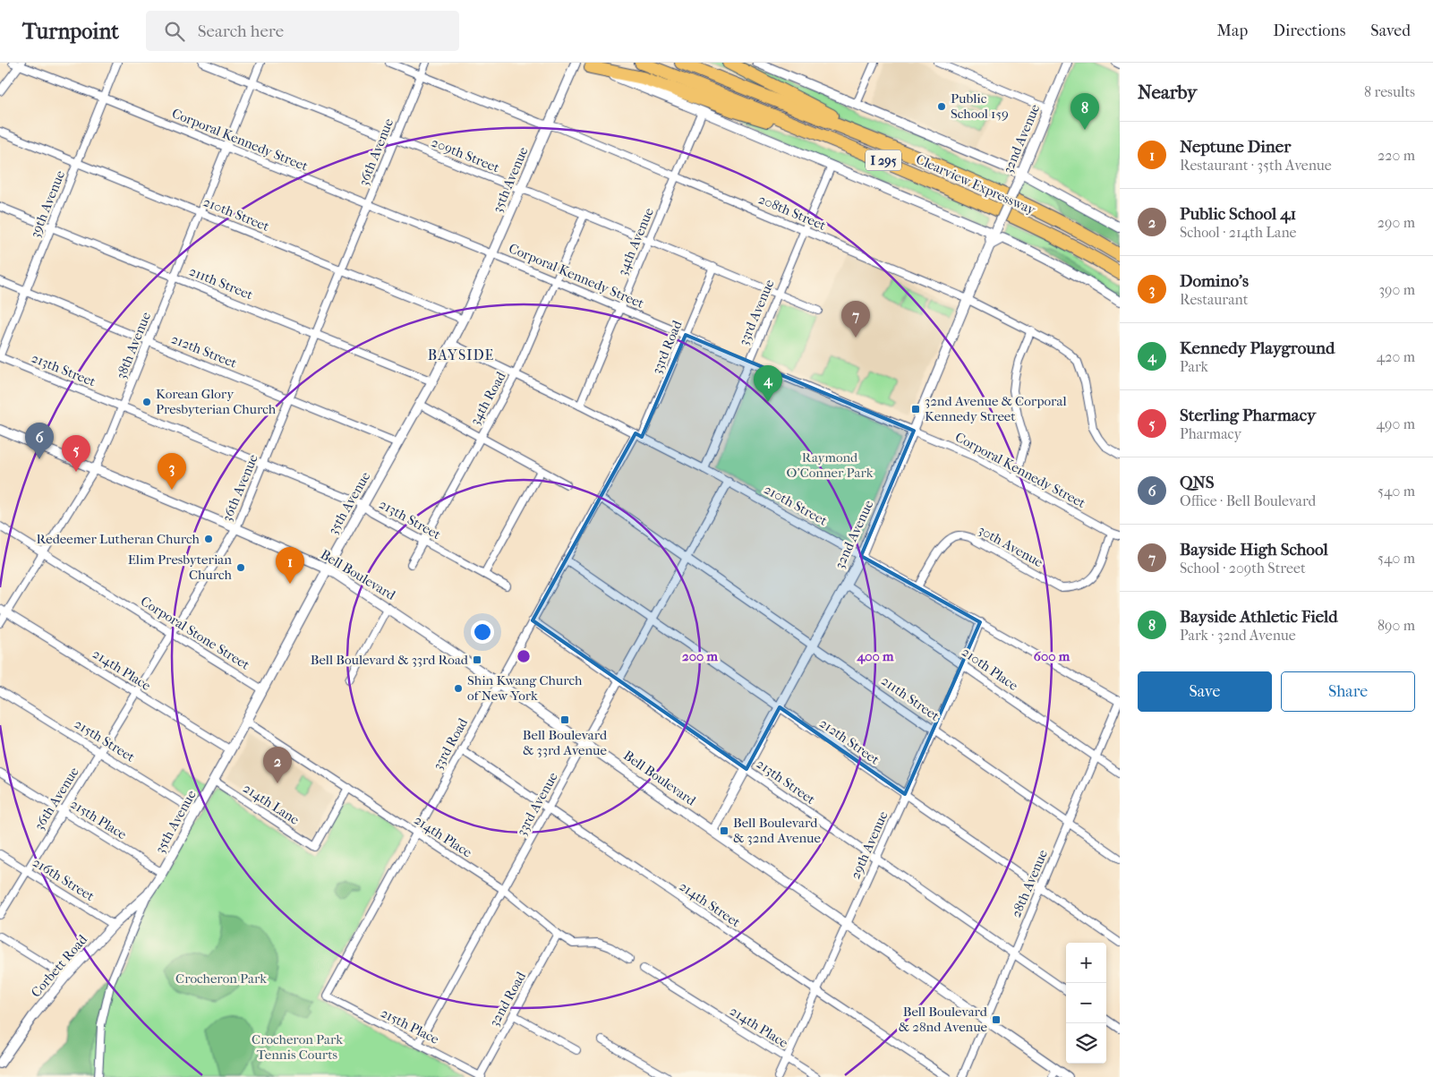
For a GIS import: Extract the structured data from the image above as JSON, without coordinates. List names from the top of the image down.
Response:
{
  "streets": {
    "highway": ["I 295", "Clearview Expressway"],
    "street": [
      "32nd Avenue",
      "Corporal Kennedy Street",
      "36th Avenue",
      "209th Street",
      "35th Avenue",
      "39th Avenue",
      "208th Street",
      "210th Street",
      "34th Avenue",
      "211th Street",
      "33rd Avenue",
      "38th Avenue",
      "33rd Road",
      "212th Street",
      "213th Street",
      "34th Road",
      "30th Avenue",
      "Bell Boulevard",
      "Corporal Stone Street",
      "210th Place",
      "214th Place",
      "215th Street",
      "214th Lane",
      "215th Place",
      "29th Avenue",
      "216th Street",
      "28th Avenue",
      "214th Street",
      "Corbett Road",
      "32nd Road"
    ]
  },
  "crossings": [
    ["32nd Avenue", "Corporal Kennedy Street"],
    ["32nd Avenue", "Clearview Expressway"],
    ["32nd Avenue", "208th Street"],
    ["32nd Avenue", "210th Street"],
    ["32nd Avenue", "211th Street"],
    ["32nd Avenue", "212th Street"],
    ["32nd Avenue", "213th Street"],
    ["32nd Avenue", "Bell Boulevard"],
    ["32nd Avenue", "210th Place"],
    ["Corporal Kennedy Street", "36th Avenue"],
    ["Corporal Kennedy Street", "35th Avenue"],
    ["Corporal Kennedy Street", "39th Avenue"],
    ["Corporal Kennedy Street", "34th Avenue"],
    ["Corporal Kennedy Street", "33rd Avenue"],
    ["Corporal Kennedy Street", "38th Avenue"],
    ["Corporal Kennedy Street", "33rd Road"],
    ["Corporal Kennedy Street", "34th Road"],
    ["Corporal Kennedy Street", "30th Avenue"],
    ["36th Avenue", "209th Street"],
    ["36th Avenue", "208th Street"],
    ["36th Avenue", "210th Street"],
    ["36th Avenue", "211th Street"],
    ["36th Avenue", "212th Street"],
    ["36th Avenue", "213th Street"],
    ["36th Avenue", "Bell Boulevard"],
    ["36th Avenue", "Corporal Stone Street"],
    ["36th Avenue", "214th Place"],
    ["36th Avenue", "215th Street"],
    ["36th Avenue", "215th Place"],
    ["36th Avenue", "216th Street"],
    ["209th Street", "35th Avenue"],
    ["209th Street", "34th Avenue"],
    ["209th Street", "33rd Avenue"],
    ["209th Street", "38th Avenue"],
    ["209th Street", "33rd Road"],
    ["209th Street", "34th Road"],
    ["35th Avenue", "208th Street"],
    ["35th Avenue", "210th Street"],
    ["35th Avenue", "211th Street"],
    ["35th Avenue", "212th Street"],
    ["35th Avenue", "213th Street"],
    ["35th Avenue", "Bell Boulevard"],
    ["35th Avenue", "Corporal Stone Street"],
    ["35th Avenue", "214th Place"],
    ["35th Avenue", "215th Street"],
    ["35th Avenue", "214th Lane"],
    ["35th Avenue", "215th Place"],
    ["35th Avenue", "Corbett Road"],
    ["39th Avenue", "210th Street"],
    ["39th Avenue", "211th Street"],
    ["39th Avenue", "212th Street"],
    ["39th Avenue", "213th Street"],
    ["208th Street", "34th Avenue"],
    ["208th Street", "33rd Avenue"],
    ["210th Street", "34th Avenue"],
    ["210th Street", "33rd Avenue"],
    ["210th Street", "38th Avenue"],
    ["210th Street", "33rd Road"],
    ["210th Street", "34th Road"],
    ["210th Street", "30th Avenue"],
    ["210th Street", "29th Avenue"],
    ["210th Street", "28th Avenue"],
    ["211th Street", "33rd Avenue"],
    ["211th Street", "38th Avenue"],
    ["211th Street", "33rd Road"],
    ["211th Street", "29th Avenue"],
    ["211th Street", "28th Avenue"],
    ["33rd Avenue", "212th Street"],
    ["33rd Avenue", "213th Street"],
    ["33rd Avenue", "Bell Boulevard"],
    ["33rd Avenue", "214th Place"],
    ["33rd Avenue", "215th Place"],
    ["33rd Avenue", "214th Street"],
    ["38th Avenue", "212th Street"],
    ["38th Avenue", "213th Street"],
    ["38th Avenue", "Bell Boulevard"],
    ["38th Avenue", "Corporal Stone Street"],
    ["38th Avenue", "214th Place"],
    ["33rd Road", "212th Street"],
    ["33rd Road", "213th Street"],
    ["33rd Road", "Bell Boulevard"],
    ["33rd Road", "214th Place"],
    ["33rd Road", "215th Place"],
    ["33rd Road", "214th Street"],
    ["212th Street", "29th Avenue"],
    ["212th Street", "28th Avenue"],
    ["213th Street", "34th Road"],
    ["213th Street", "29th Avenue"],
    ["213th Street", "28th Avenue"],
    ["Bell Boulevard", "29th Avenue"],
    ["Bell Boulevard", "28th Avenue"],
    ["210th Place", "29th Avenue"],
    ["210th Place", "28th Avenue"],
    ["214th Place", "214th Lane"],
    ["214th Place", "29th Avenue"],
    ["214th Place", "32nd Road"],
    ["215th Place", "32nd Road"],
    ["29th Avenue", "214th Street"],
    ["216th Street", "Corbett Road"]
  ],
  "districts": ["BAYSIDE"],
  "parks": ["Raymond O'Conner Park", "Crocheron Park", "Crocheron Park Tennis Courts"],
  "places": {
    "other": [
      "Public School 159",
      "Korean Glory Presbyterian Church",
      "Redeemer Lutheran Church",
      "Elim Presbyterian Church",
      "Shin Kwang Church of New York"
    ],
    "transit": [
      "32nd Avenue & Corporal Kennedy Street",
      "Bell Boulevard & 33rd Road",
      "Bell Boulevard & 33rd Avenue",
      "Bell Boulevard & 32nd Avenue",
      "Bell Boulevard & 28nd Avenue"
    ]
  },
  "page": {
    "header": "Turnpoint",
    "search": "Search here",
    "nav": ["Map", "Directions", "Saved"],
    "heading": ["Nearby", "8 results"],
    "pins": [
      "8",
      "7",
      "4",
      "6",
      "5",
      "3",
      "1",
      "2"
    ],
    "list": [
      {
        "mark": "1",
        "name": "Neptune Diner",
        "note": "Restaurant · 35th Avenue",
        "value": "220 m"
      },
      {
        "mark": "2",
        "name": "Public School 41",
        "note": "School · 214th Lane",
        "value": "290 m"
      },
      {
        "mark": "3",
        "name": "Domino's",
        "note": "Restaurant",
        "value": "390 m"
      },
      {
        "mark": "4",
        "name": "Kennedy Playground",
        "note": "Park",
        "value": "420 m"
      },
      {
        "mark": "5",
        "name": "Sterling Pharmacy",
        "note": "Pharmacy",
        "value": "490 m"
      },
      {
        "mark": "6",
        "name": "QNS",
        "note": "Office · Bell Boulevard",
        "value": "540 m"
      },
      {
        "mark": "7",
        "name": "Bayside High School",
        "note": "School · 209th Street",
        "value": "540 m"
      },
      {
        "mark": "8",
        "name": "Bayside Athletic Field",
        "note": "Park · 32nd Avenue",
        "value": "890 m"
      }
    ],
    "buttons": ["Save", "Share"],
    "map_buttons": ["+", "−"]
  },
  "rings": ["200 m", "400 m", "600 m"]
}
